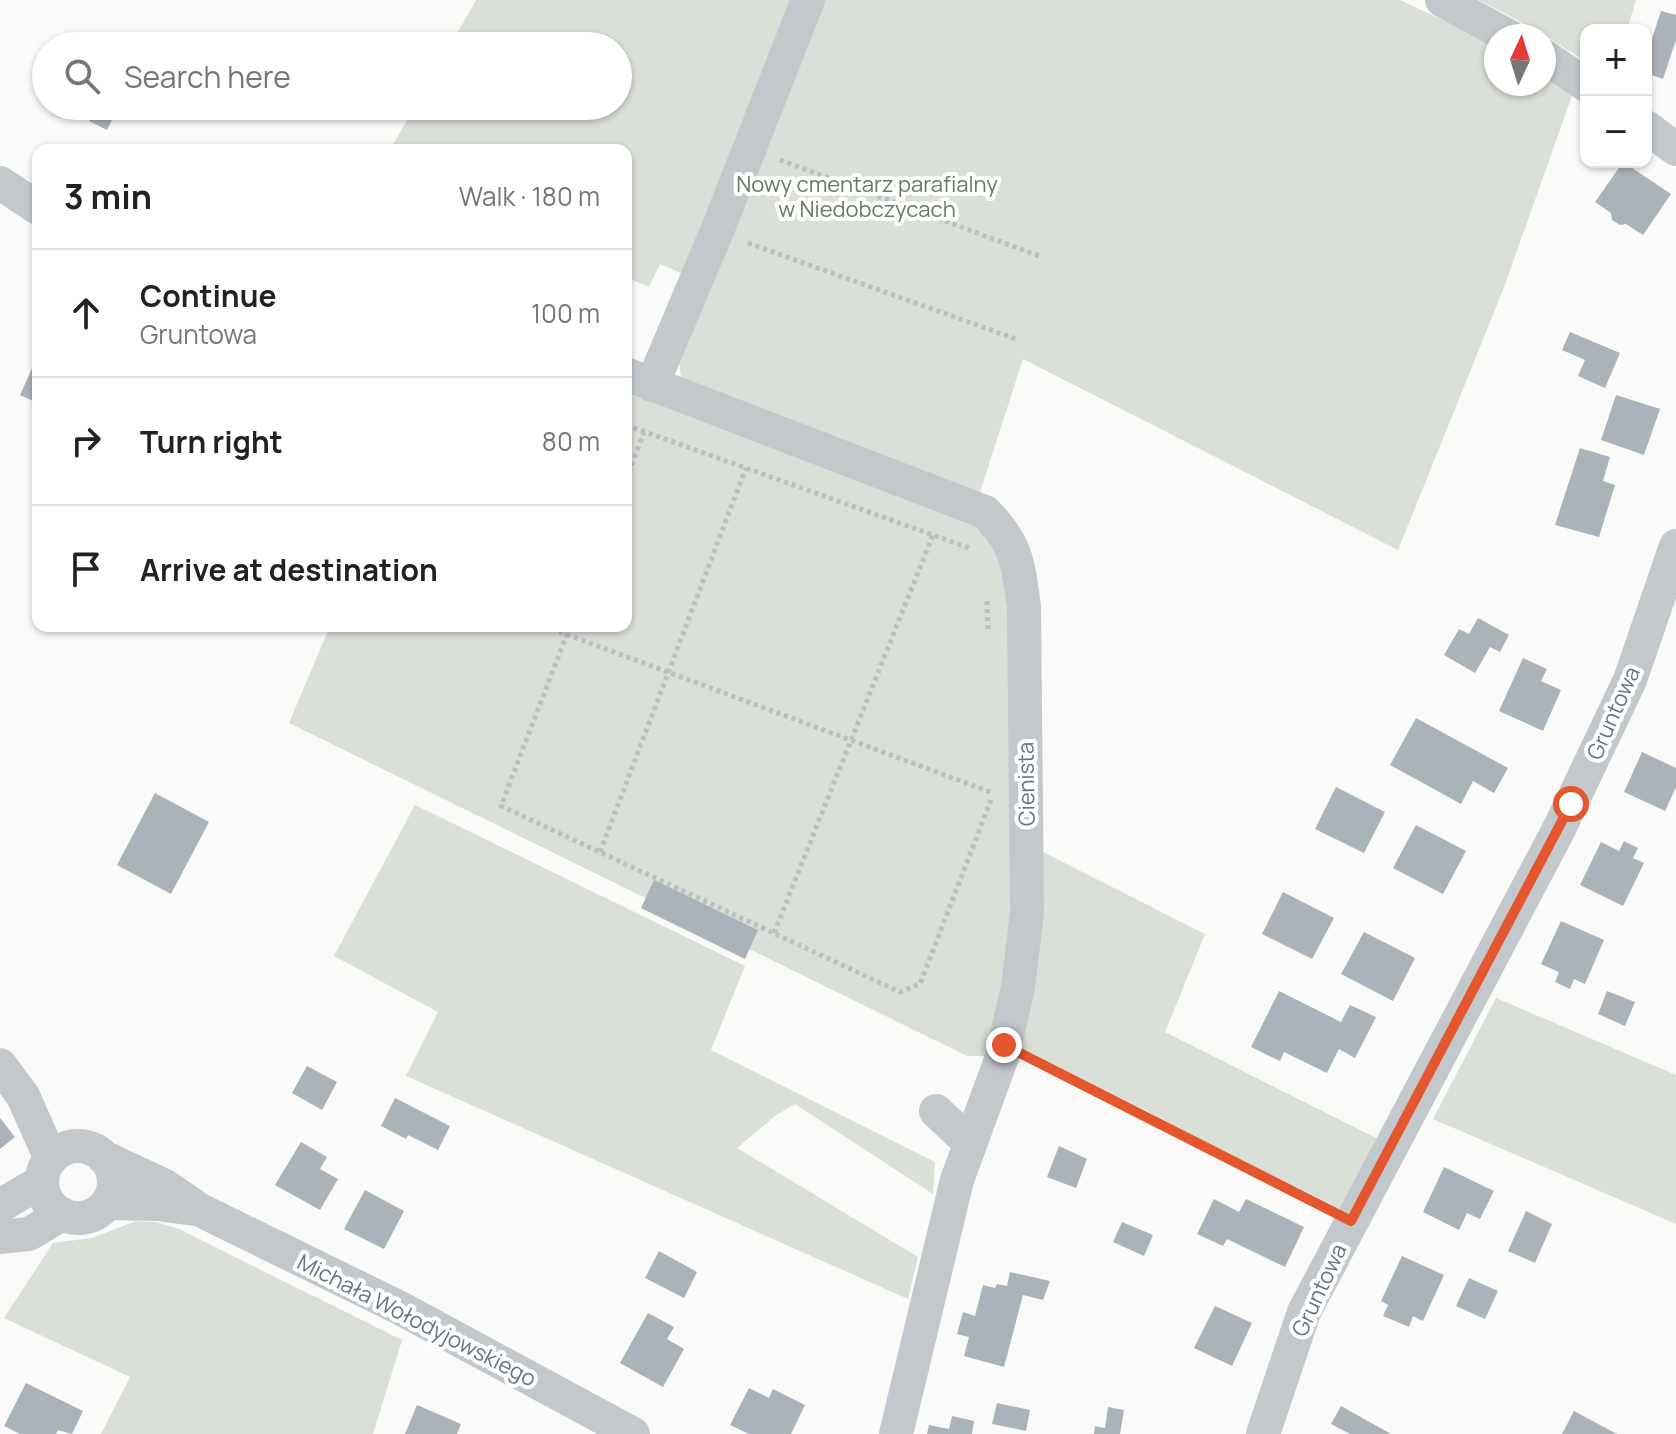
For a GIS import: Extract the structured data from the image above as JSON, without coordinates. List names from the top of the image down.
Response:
{
  "streets": {
    "street": ["Gruntowa", "Cienista", "Michała Wołodyjowskiego"]
  },
  "parks": ["Nowy cmentarz parafialny w Niedobczycach"],
  "north": "top",
  "page": {
    "map_buttons": ["+", "−"],
    "search": "Search here",
    "heading": ["3 min", "Walk · 180 m"],
    "list": [
      ["Continue", "Gruntowa", "100 m"],
      ["Turn right", "80 m"],
      "Arrive at destination"
    ]
  }
}
